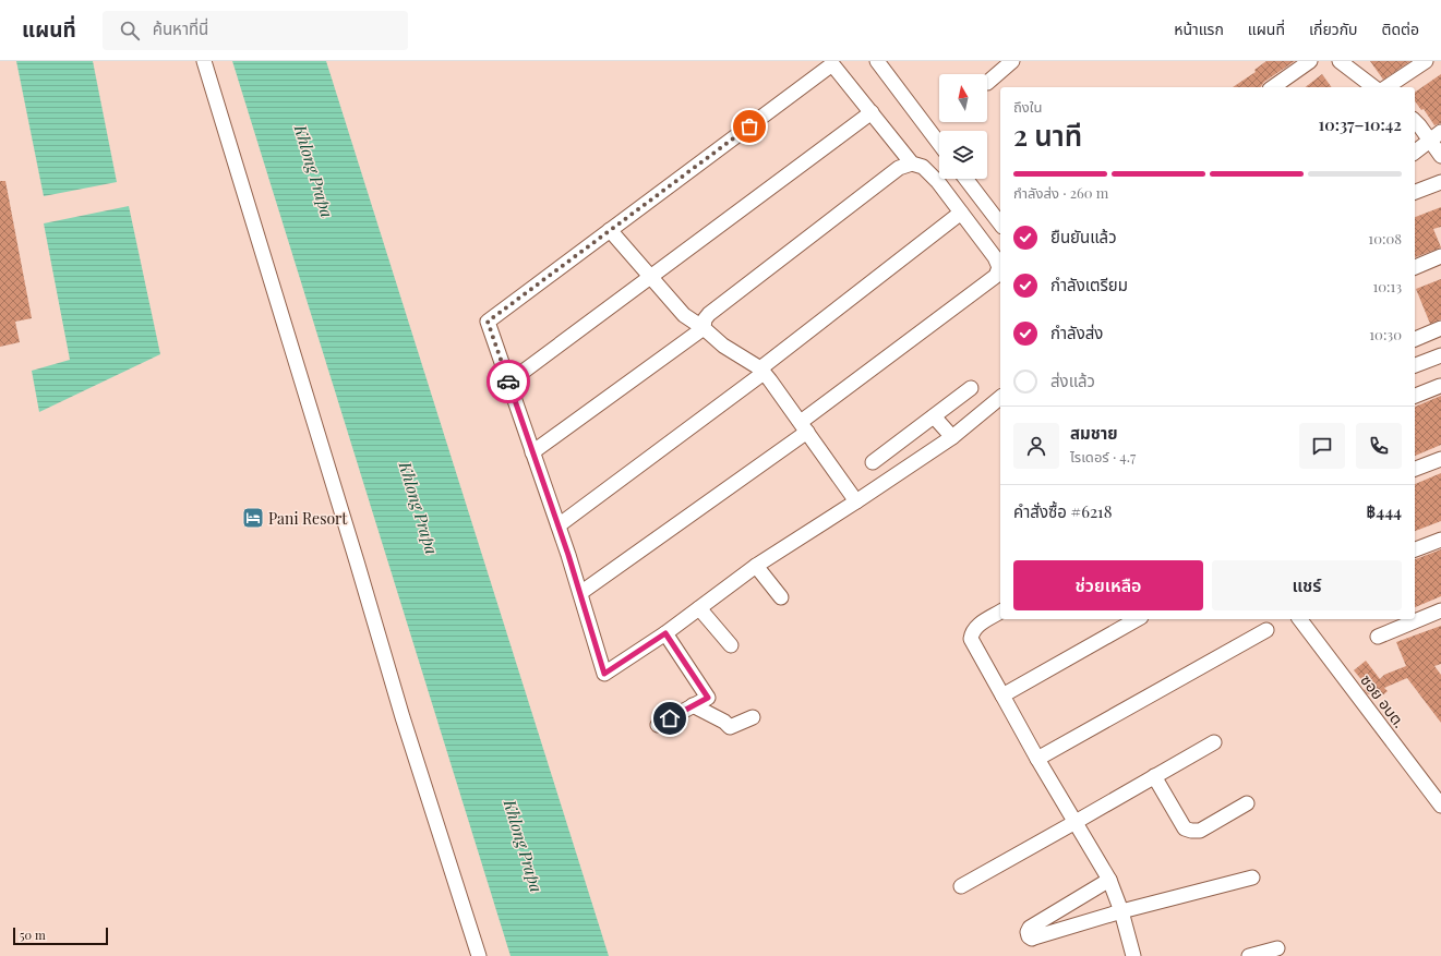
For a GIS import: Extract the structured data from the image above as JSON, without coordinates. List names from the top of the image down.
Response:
{
  "streets": {
    "street": ["ซอย อบต."]
  },
  "water": ["Khlong Prapa"],
  "places": {
    "hotel": ["Pani Resort"]
  },
  "scale_bar": "50 m",
  "north": "top",
  "page": {
    "header": "แผนที่",
    "search": "ค้นหาที่นี่",
    "nav": [
      "หน้าแรก",
      "แผนที่",
      "เกี่ยวกับ",
      "ติดต่อ"
    ],
    "heading": ["2 นาที", "ถึงใน", "10:37–10:42"],
    "panel": [
      "สมชาย",
      "ไรเดอร์ · 4.7",
      "คำสั่งซื้อ #6218",
      "฿444"
    ],
    "bar": "กำลังส่ง · 260 m",
    "list": [
      ["ยืนยันแล้ว", "10:08"],
      ["กำลังเตรียม", "10:13"],
      ["กำลังส่ง", "10:30"],
      "ส่งแล้ว"
    ],
    "buttons": ["ช่วยเหลือ", "แชร์"],
    "scale": "50 m"
  }
}
